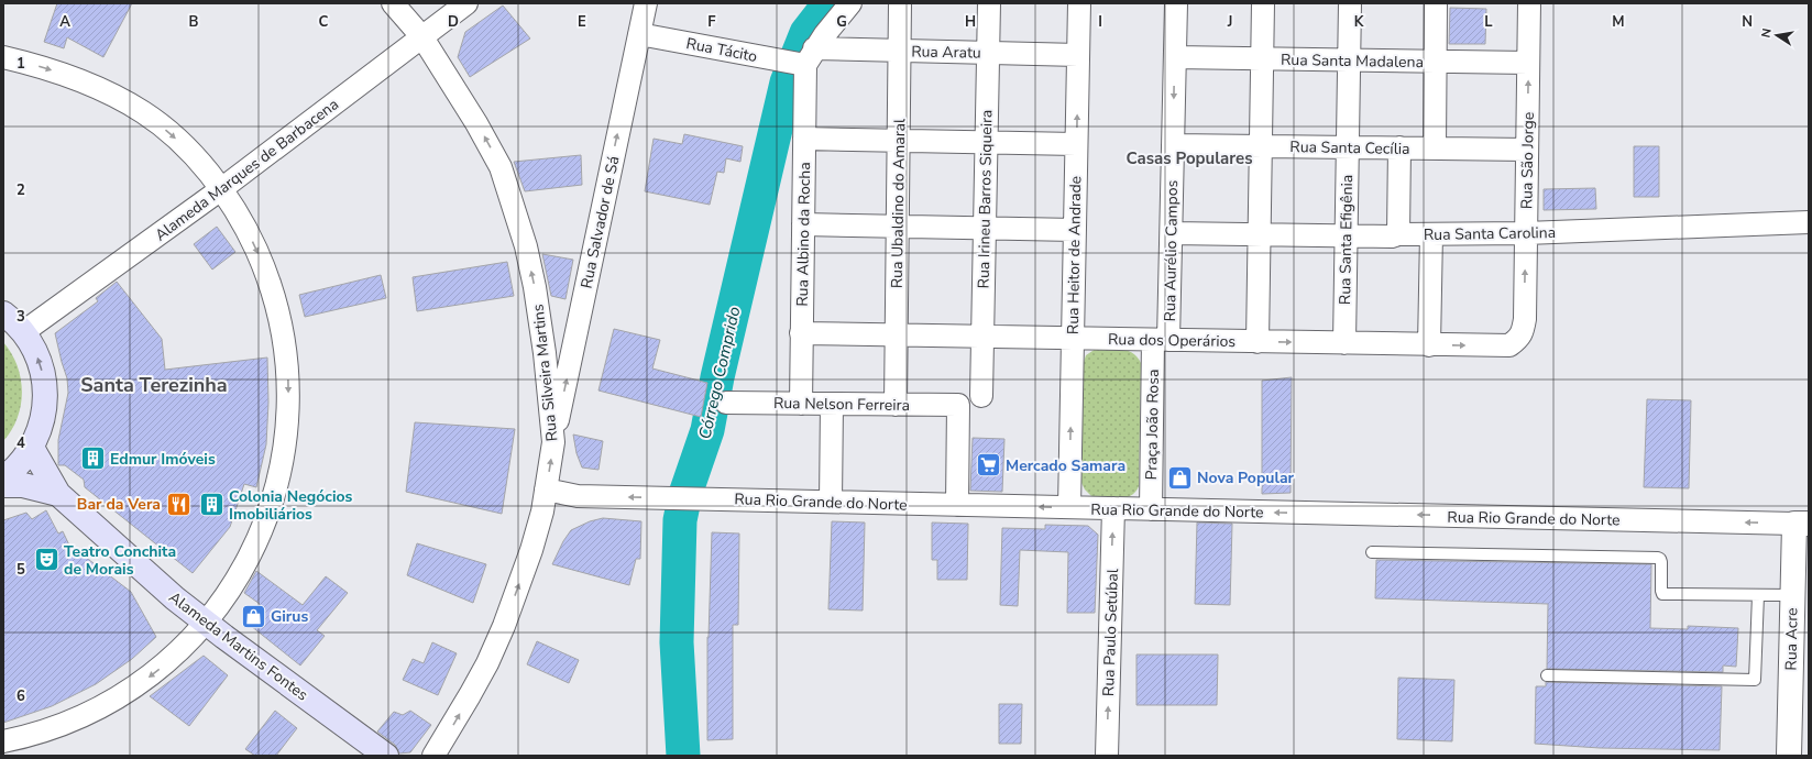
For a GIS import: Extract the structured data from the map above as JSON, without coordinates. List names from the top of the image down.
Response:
{
  "streets": {
    "main road": ["Alameda Martins Fontes"],
    "street": [
      "Rua Tácito",
      "Rua Aratu",
      "Rua Santa Madalena",
      "Rua Santa Cecília",
      "Rua São Jorge",
      "Alameda Marques de Barbacena",
      "Rua Irineu Barros Siqueira",
      "Rua Ubaldino do Amaral",
      "Rua Salvador de Sá",
      "Rua Santa Carolina",
      "Rua Albino da Rocha",
      "Rua Santa Efigênia",
      "Rua Aurélio Campos",
      "Rua Heitor de Andrade",
      "Rua dos Operários",
      "Rua Silveira Martins",
      "Rua Nelson Ferreira",
      "Praça João Rosa",
      "Rua Rio Grande do Norte",
      "Rua Paulo Setúbal",
      "Rua Acre"
    ]
  },
  "crossings": [
    ["Rua Tácito", "Rua Aratu"],
    ["Rua Tácito", "Rua Salvador de Sá"],
    ["Rua Tácito", "Rua Albino da Rocha"],
    ["Rua Aratu", "Rua Irineu Barros Siqueira"],
    ["Rua Aratu", "Rua Ubaldino do Amaral"],
    ["Rua Aratu", "Rua Albino da Rocha"],
    ["Rua Aratu", "Rua Heitor de Andrade"],
    ["Rua Santa Madalena", "Rua São Jorge"],
    ["Rua Santa Madalena", "Rua Santa Efigênia"],
    ["Rua Santa Madalena", "Rua Aurélio Campos"],
    ["Rua Santa Cecília", "Rua São Jorge"],
    ["Rua Santa Cecília", "Rua Santa Efigênia"],
    ["Rua Santa Cecília", "Rua Aurélio Campos"],
    ["Rua São Jorge", "Rua Santa Carolina"],
    ["Rua São Jorge", "Rua dos Operários"],
    ["Alameda Marques de Barbacena", "Rua Silveira Martins"],
    ["Rua Irineu Barros Siqueira", "Rua dos Operários"],
    ["Rua Ubaldino do Amaral", "Rua dos Operários"],
    ["Rua Ubaldino do Amaral", "Rua Nelson Ferreira"],
    ["Rua Salvador de Sá", "Rua Silveira Martins"],
    ["Rua Santa Carolina", "Rua Santa Efigênia"],
    ["Rua Santa Carolina", "Rua Aurélio Campos"],
    ["Rua Albino da Rocha", "Rua dos Operários"],
    ["Rua Albino da Rocha", "Rua Nelson Ferreira"],
    ["Rua Santa Efigênia", "Rua dos Operários"],
    ["Rua Aurélio Campos", "Rua dos Operários"],
    ["Rua Aurélio Campos", "Praça João Rosa"],
    ["Rua Heitor de Andrade", "Rua dos Operários"],
    ["Rua Heitor de Andrade", "Rua Rio Grande do Norte"],
    ["Rua dos Operários", "Praça João Rosa"],
    ["Rua Silveira Martins", "Rua Rio Grande do Norte"],
    ["Rua Nelson Ferreira", "Rua Rio Grande do Norte"],
    ["Praça João Rosa", "Rua Rio Grande do Norte"],
    ["Rua Rio Grande do Norte", "Rua Paulo Setúbal"],
    ["Rua Rio Grande do Norte", "Rua Acre"]
  ],
  "one_way": [
    "Rua Salvador de Sá",
    "Rua Silveira Martins",
    "Rua Rio Grande do Norte",
    "Rua Paulo Setúbal"
  ],
  "districts": ["Casas Populares", "Santa Terezinha"],
  "water": ["Córrego Comprido"],
  "places": {
    "building": ["Edmur Imóveis", "Colonia Negócios Imobiliários"],
    "supermarket": ["Mercado Samara"],
    "shop": ["Nova Popular", "Girus"],
    "restaurant": ["Bar da Vera"],
    "theatre": ["Teatro Conchita de Morais"]
  },
  "north": "left",
  "grid": {
    "columns": [
      "A",
      "B",
      "C",
      "D",
      "E",
      "F",
      "G",
      "H",
      "I",
      "J",
      "K",
      "L",
      "M",
      "N"
    ],
    "rows": [
      "1",
      "2",
      "3",
      "4",
      "5",
      "6"
    ]
  }
}
